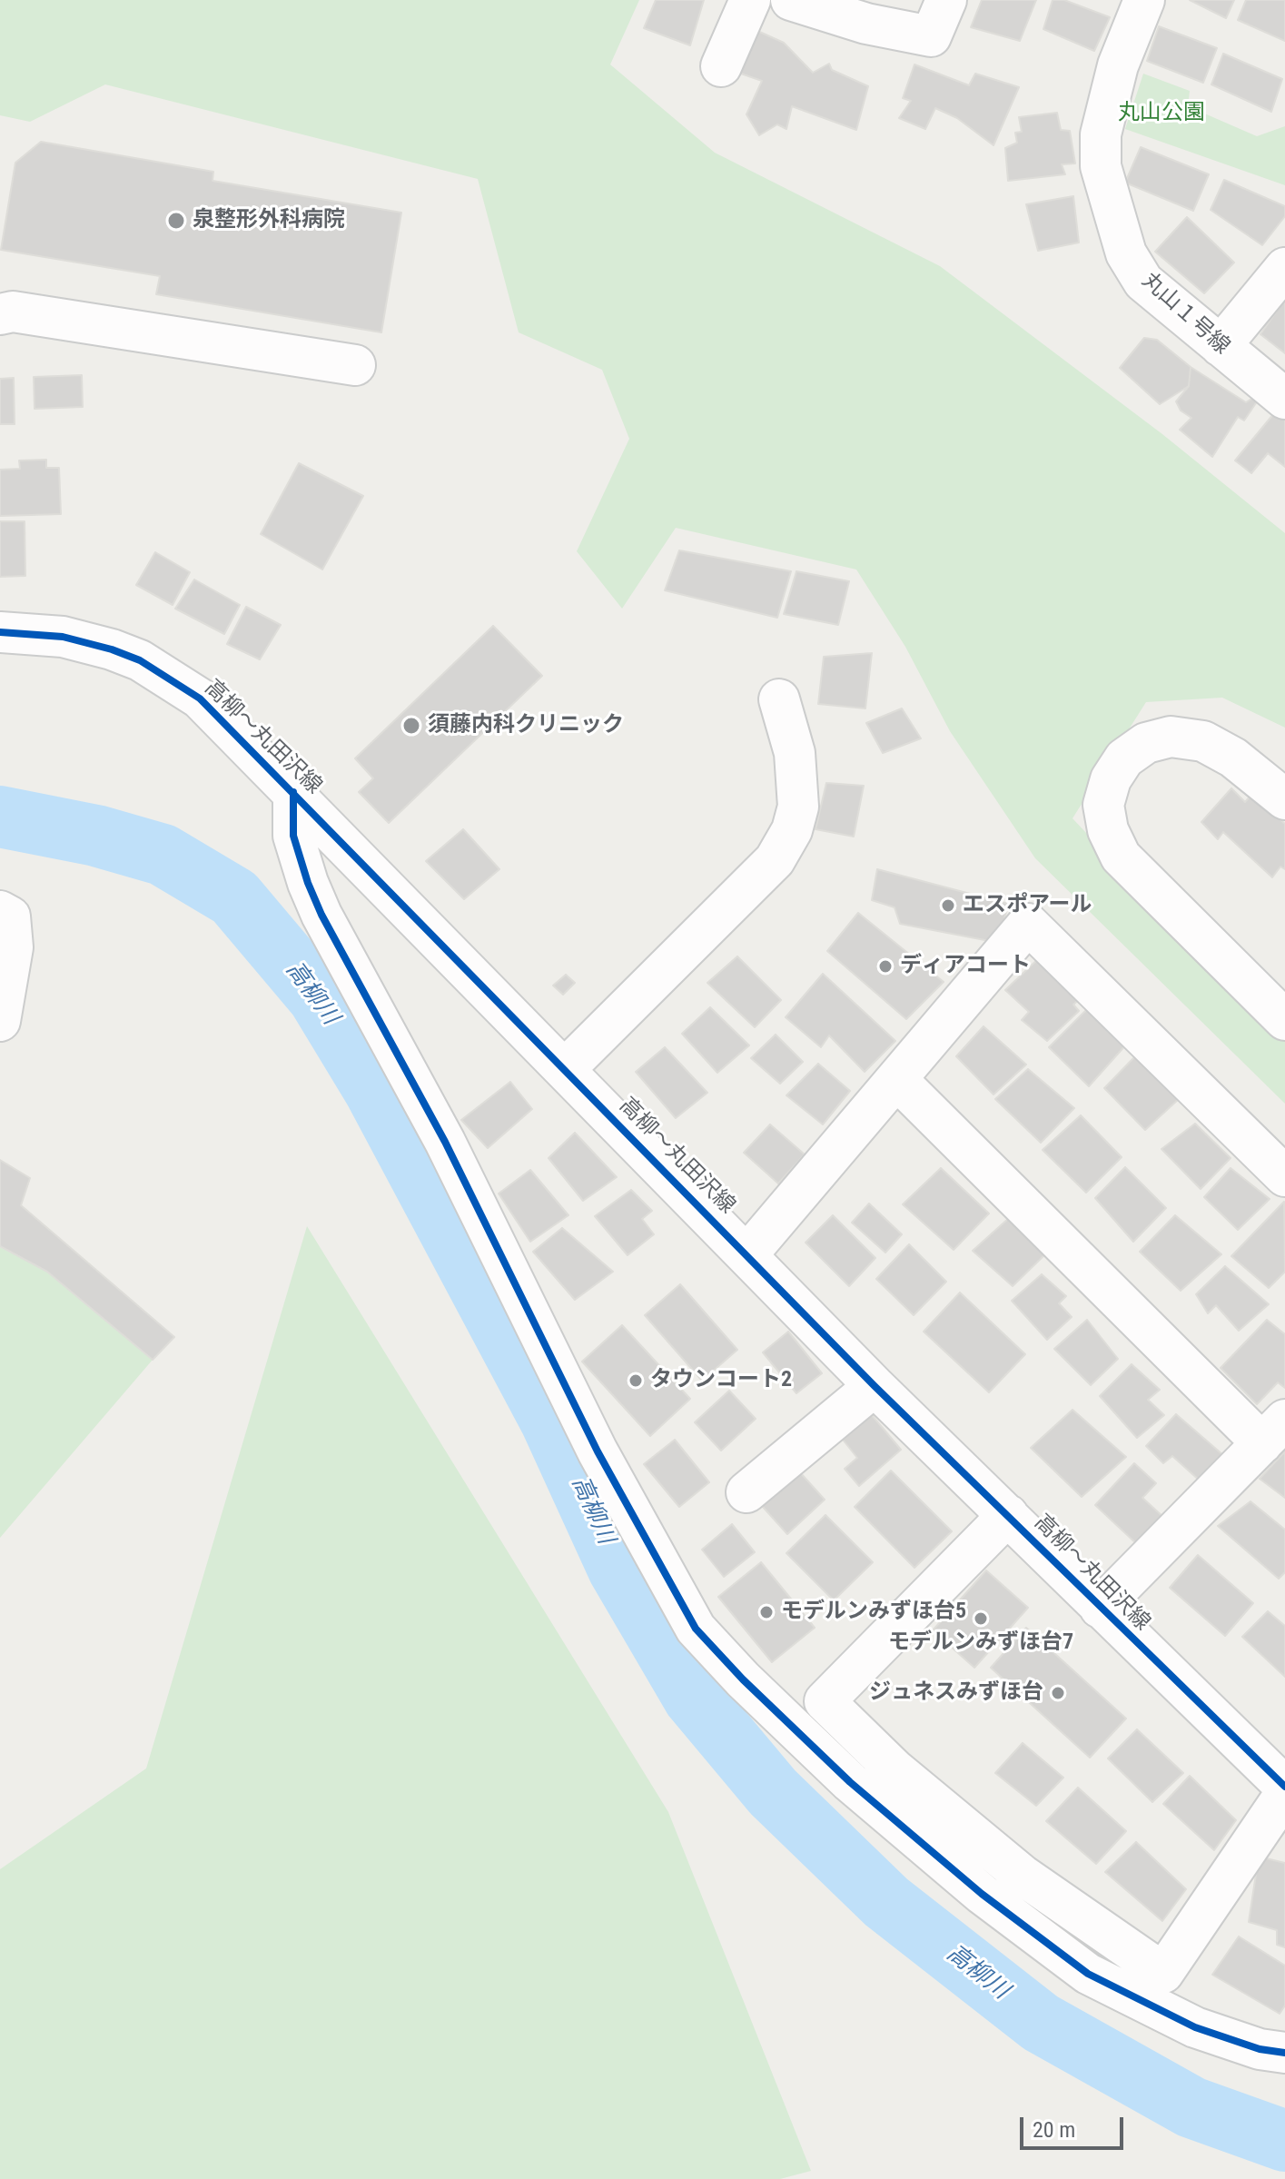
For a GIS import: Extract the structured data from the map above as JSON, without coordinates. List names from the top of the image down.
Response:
{
  "streets": {
    "street": ["丸山１号線", "高柳～丸田沢線"]
  },
  "water": ["高柳川"],
  "parks": ["丸山公園"],
  "places": [
    "泉整形外科病院",
    "須藤内科クリニック",
    "エスポアール",
    "ディアコート",
    "タウンコート2",
    "モデルンみずほ台5",
    "モデルンみずほ台7",
    "ジュネスみずほ台"
  ],
  "scale_bar": "20 m"
}
